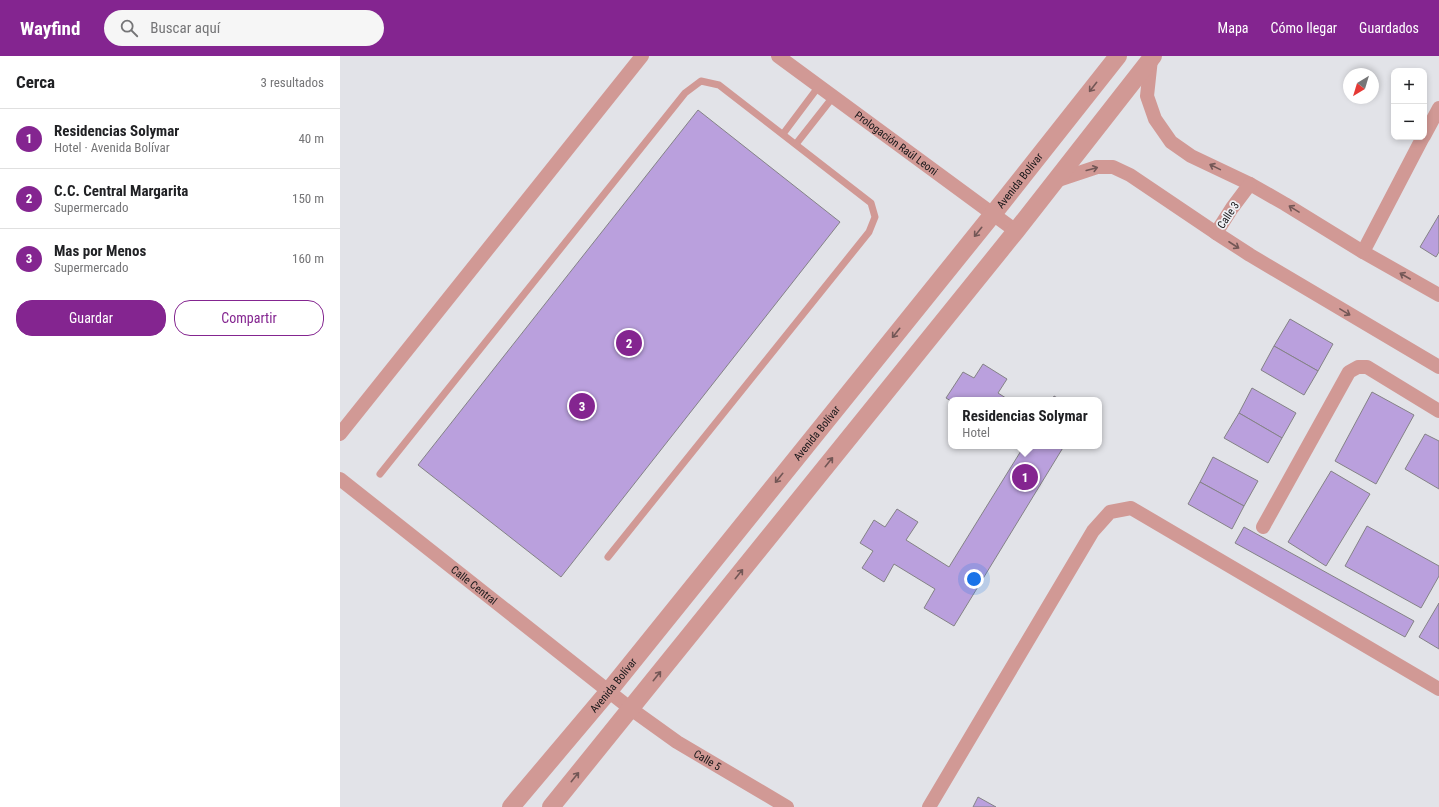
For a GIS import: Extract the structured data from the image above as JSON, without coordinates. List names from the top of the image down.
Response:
{
  "streets": {
    "street": [
      "Prologación Raúl Leoni",
      "Avenida Bolívar",
      "Calle 3",
      "Calle Central",
      "Calle 5"
    ]
  },
  "crossings": [
    ["Prologación Raúl Leoni", "Avenida Bolívar"],
    ["Avenida Bolívar", "Calle Central"],
    ["Calle Central", "Calle 5"]
  ],
  "north": "bottom left",
  "page": {
    "header": "Wayfind",
    "search": "Buscar aquí",
    "nav": ["Mapa", "Cómo llegar", "Guardados"],
    "heading": ["Cerca", "3 resultados"],
    "map_buttons": ["+", "−"],
    "list": [
      {
        "mark": "1",
        "name": "Residencias Solymar",
        "note": "Hotel · Avenida Bolívar",
        "value": "40 m"
      },
      {
        "mark": "2",
        "name": "C.C. Central Margarita",
        "note": "Supermercado",
        "value": "150 m"
      },
      {
        "mark": "3",
        "name": "Mas por Menos",
        "note": "Supermercado",
        "value": "160 m"
      }
    ],
    "buttons": ["Guardar", "Compartir"],
    "pins": ["2", "3", "1"],
    "popup": ["Residencias Solymar", "Hotel"]
  }
}
